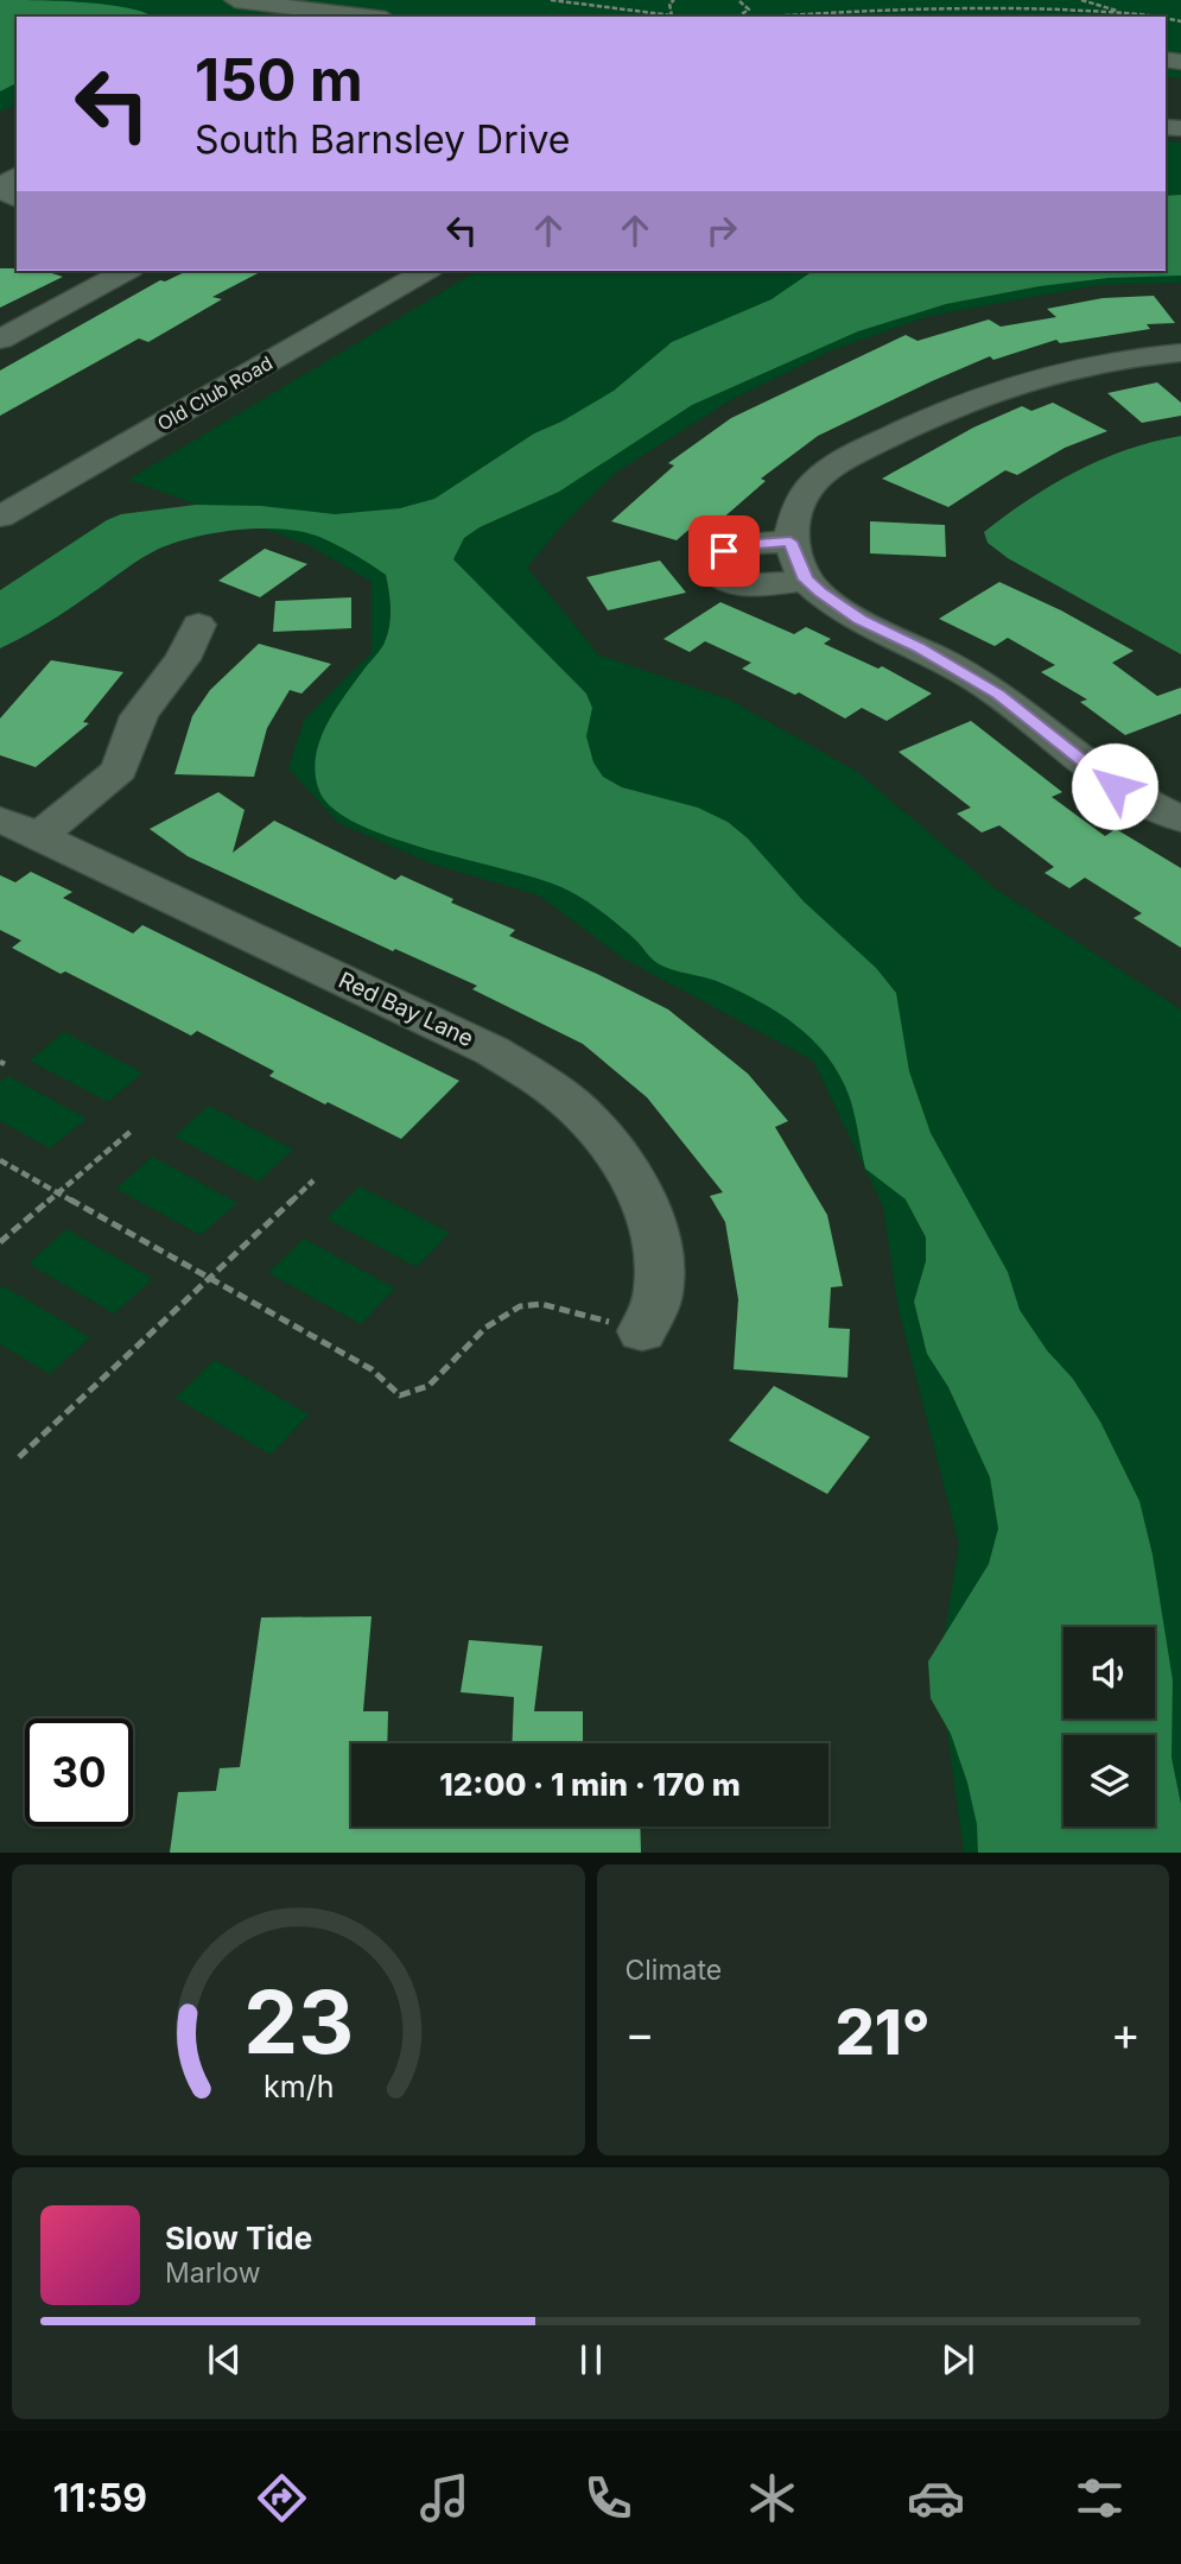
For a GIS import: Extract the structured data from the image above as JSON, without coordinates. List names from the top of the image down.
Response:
{
  "streets": {
    "street": ["Old Club Road", "Red Bay Lane"]
  },
  "page": {
    "turn": ["150 m", "South Barnsley Drive"],
    "limit": "30",
    "trip": "12:00 · 1 min · 170 m",
    "tile": "Climate",
    "heat": ["−", "21°", "+"],
    "song": ["Slow Tide", "Marlow"],
    "tabs": "11:59",
    "gauge": ["23", "km/h"]
  }
}
